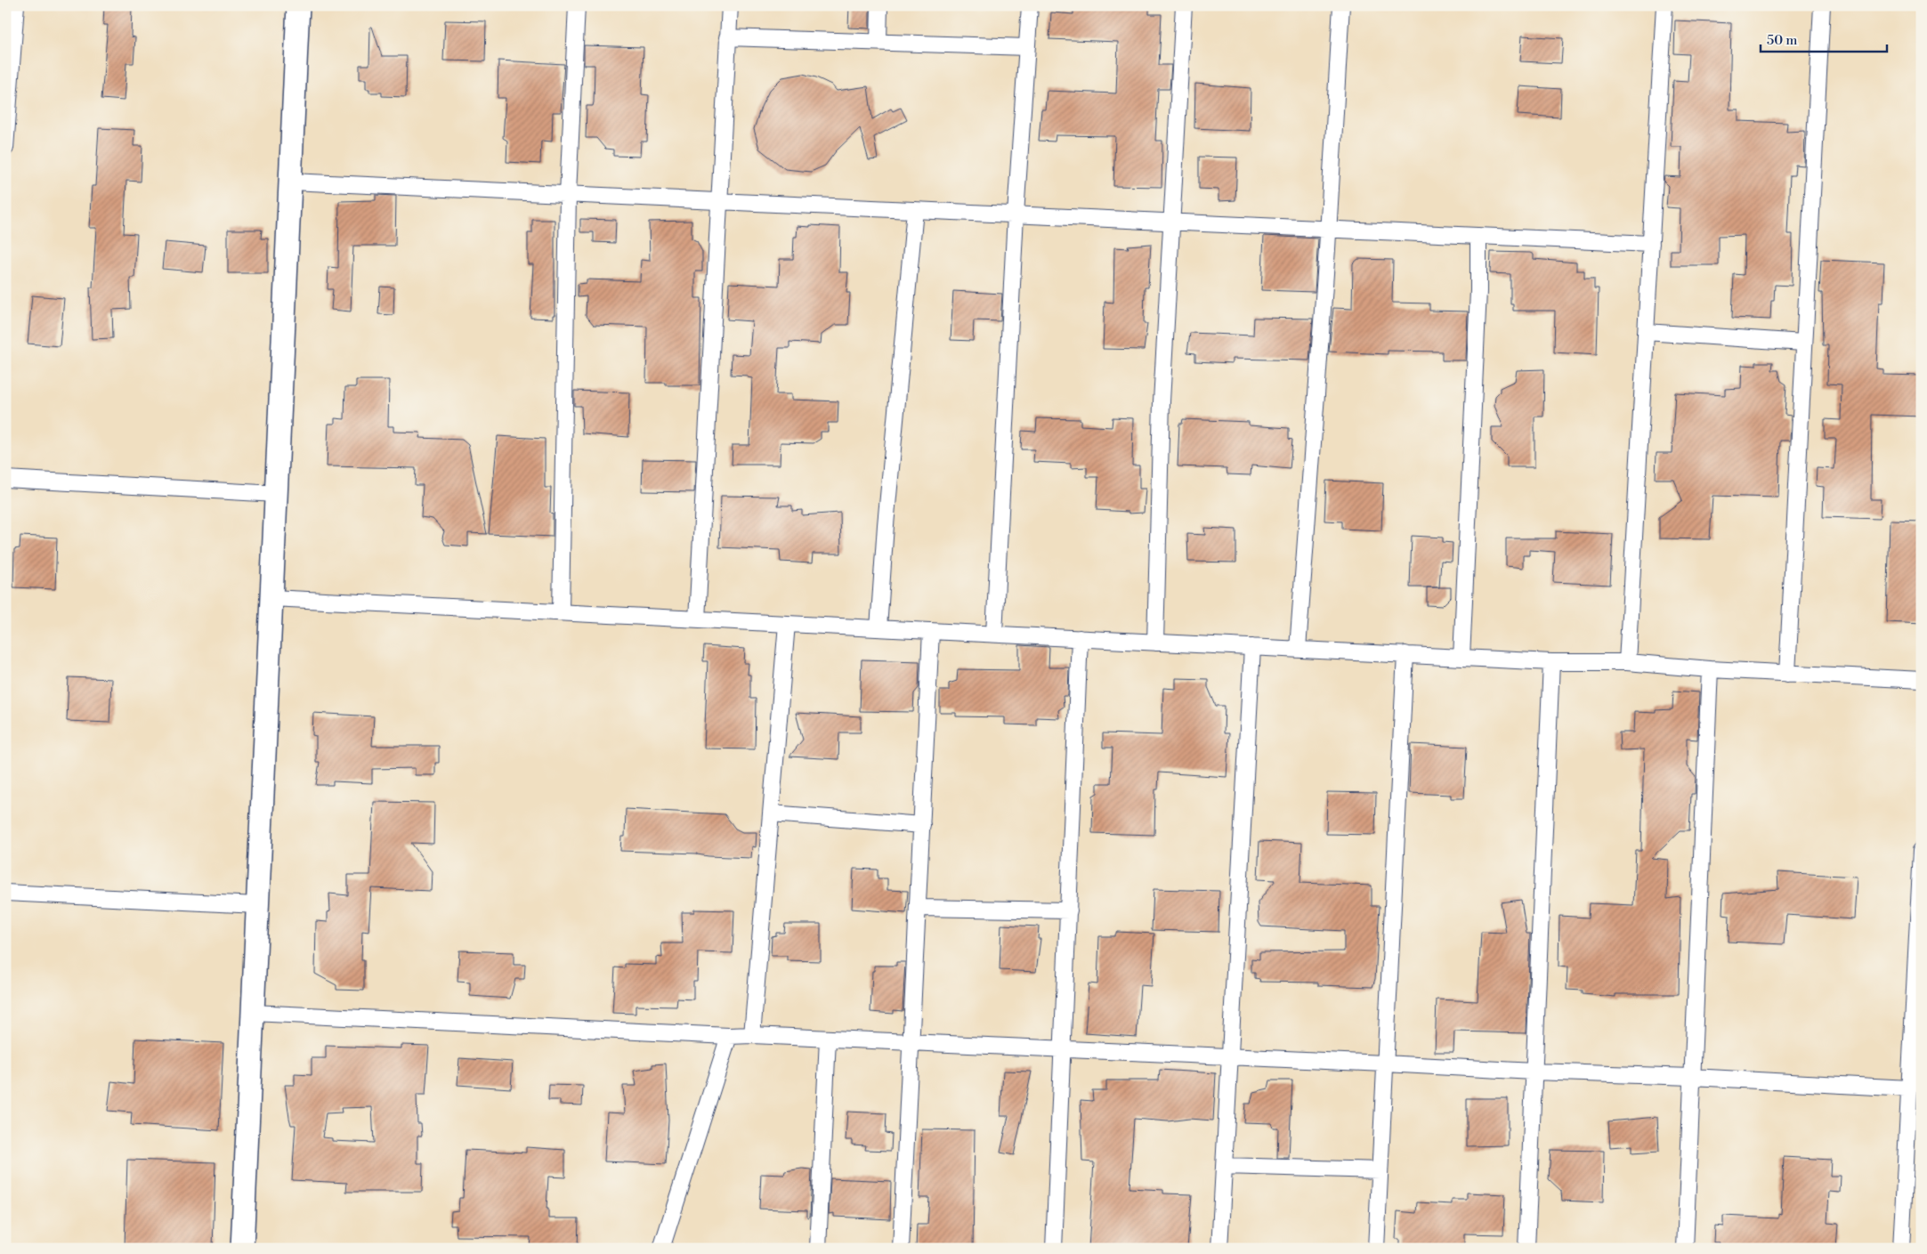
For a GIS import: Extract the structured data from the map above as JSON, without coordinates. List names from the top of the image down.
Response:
{
  "scale_bar": "50 m"
}
